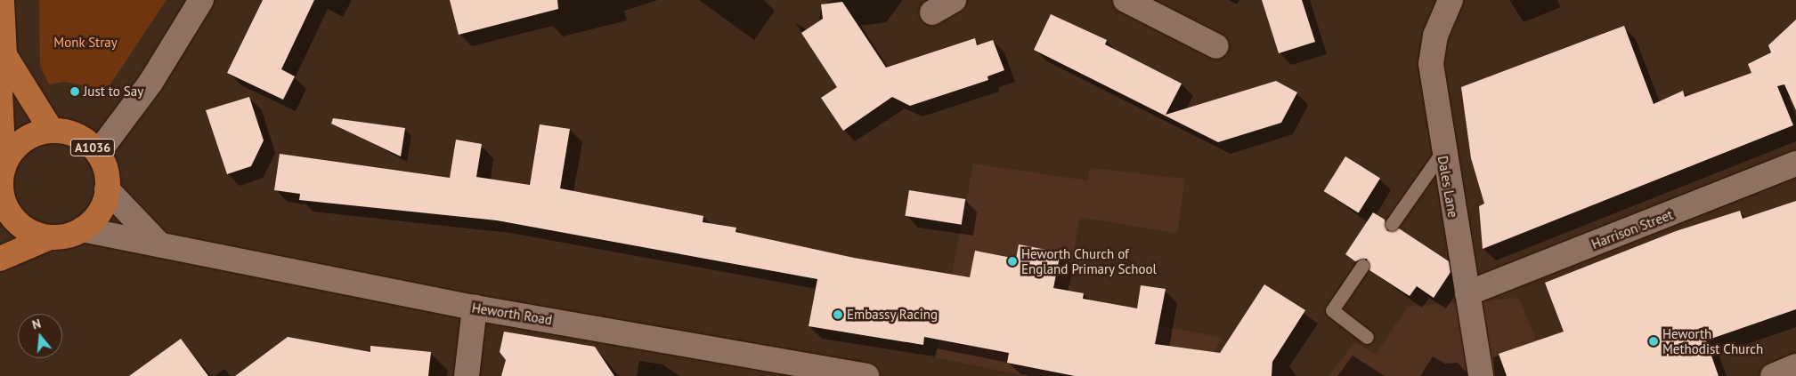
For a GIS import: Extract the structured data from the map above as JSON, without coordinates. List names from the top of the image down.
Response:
{
  "streets": {
    "main road": ["A1036"],
    "street": ["Dales Lane", "Harrison Street", "Heworth Road"]
  },
  "crossings": [
    ["A1036", "Heworth Road"],
    ["Dales Lane", "Harrison Street"]
  ],
  "parks": ["Monk Stray"],
  "places": [
    "Just to Say",
    "Heworth Church of England Primary School",
    "Embassy Racing",
    "Heworth Methodist Church"
  ],
  "north": "top"
}
